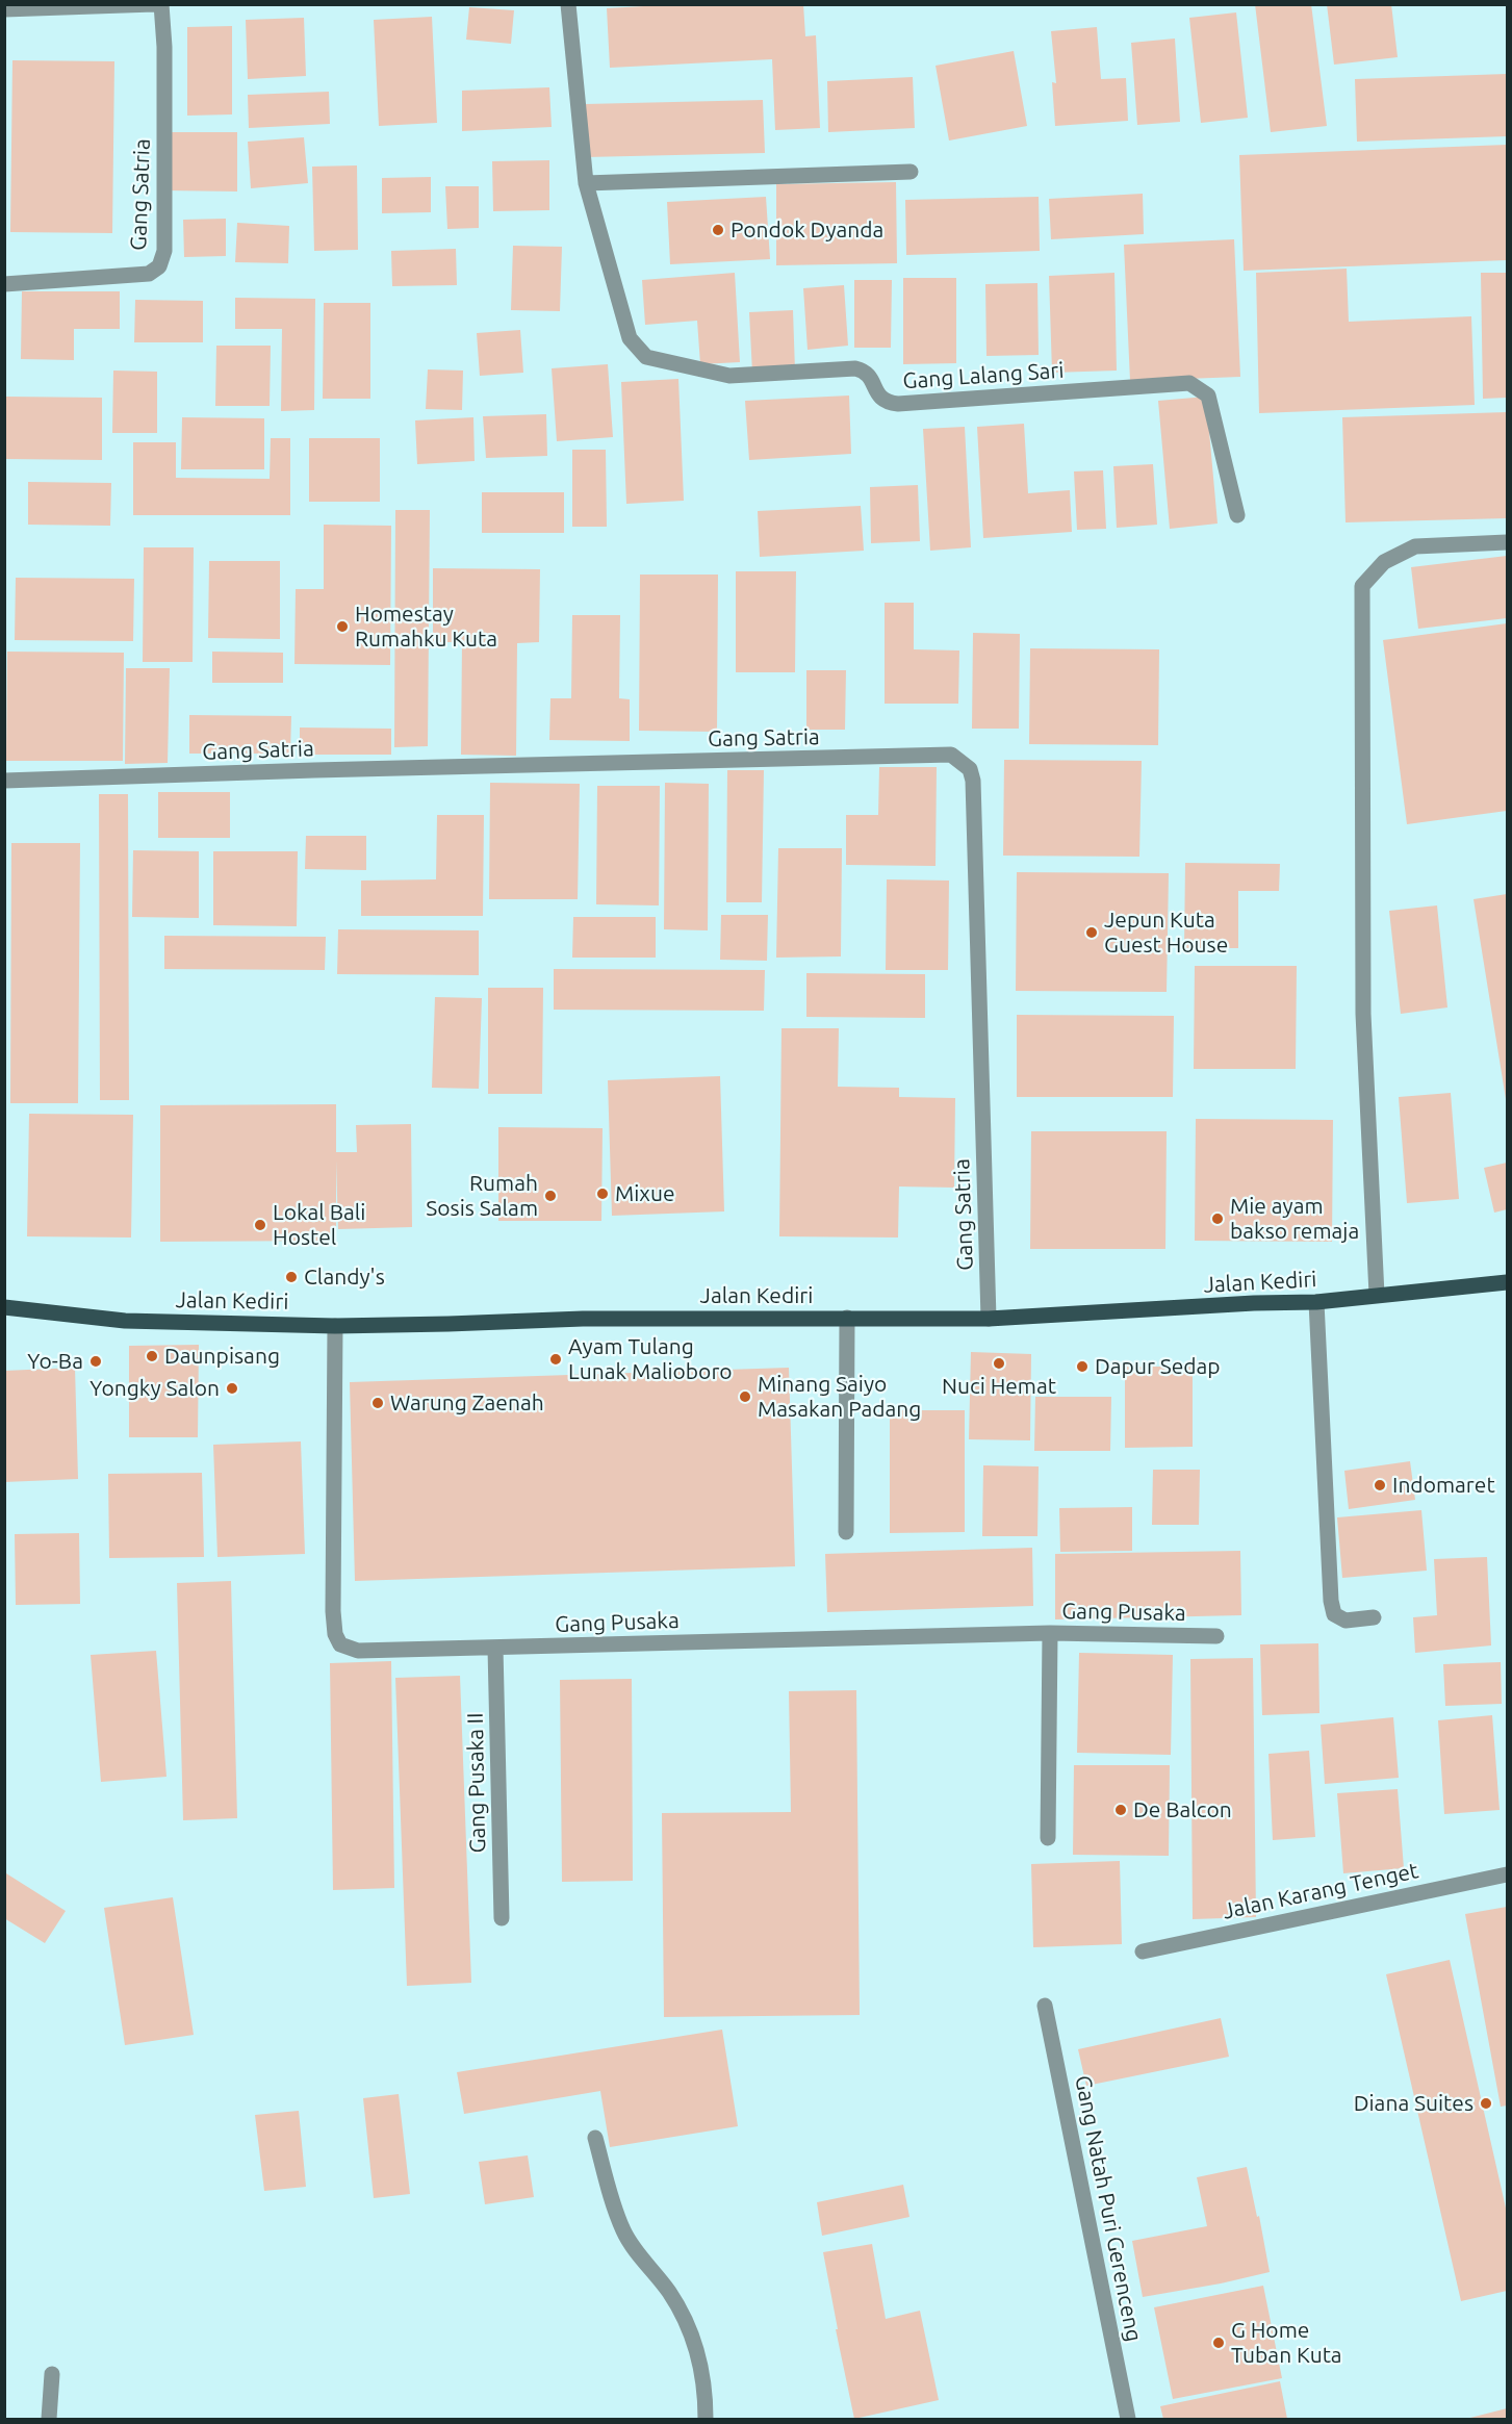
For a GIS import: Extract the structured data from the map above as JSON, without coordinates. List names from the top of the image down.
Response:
{
  "streets": {
    "main road": ["Jalan Kediri"],
    "street": [
      "Gang Satria",
      "Gang Lalang Sari",
      "Gang Pusaka",
      "Gang Pusaka II",
      "Jalan Karang Tenget",
      "Gang Natah Puri Gerenceng"
    ]
  },
  "crossings": [
    ["Gang Satria", "Jalan Kediri"],
    ["Jalan Kediri", "Gang Pusaka"],
    ["Gang Pusaka", "Gang Pusaka II"]
  ],
  "places": [
    "Pondok Dyanda",
    "Homestay Rumahku Kuta",
    "Jepun Kuta Guest House",
    "Mixue",
    "Rumah Sosis Salam",
    "Mie ayam bakso remaja",
    "Lokal Bali Hostel",
    "Clandy's",
    "Daunpisang",
    "Ayam Tulang Lunak Malioboro",
    "Yo-Ba",
    "Nuci Hemat",
    "Dapur Sedap",
    "Yongky Salon",
    "Minang Saiyo Masakan Padang",
    "Warung Zaenah",
    "Indomaret",
    "De Balcon",
    "Diana Suites",
    "G Home Tuban Kuta"
  ]
}
